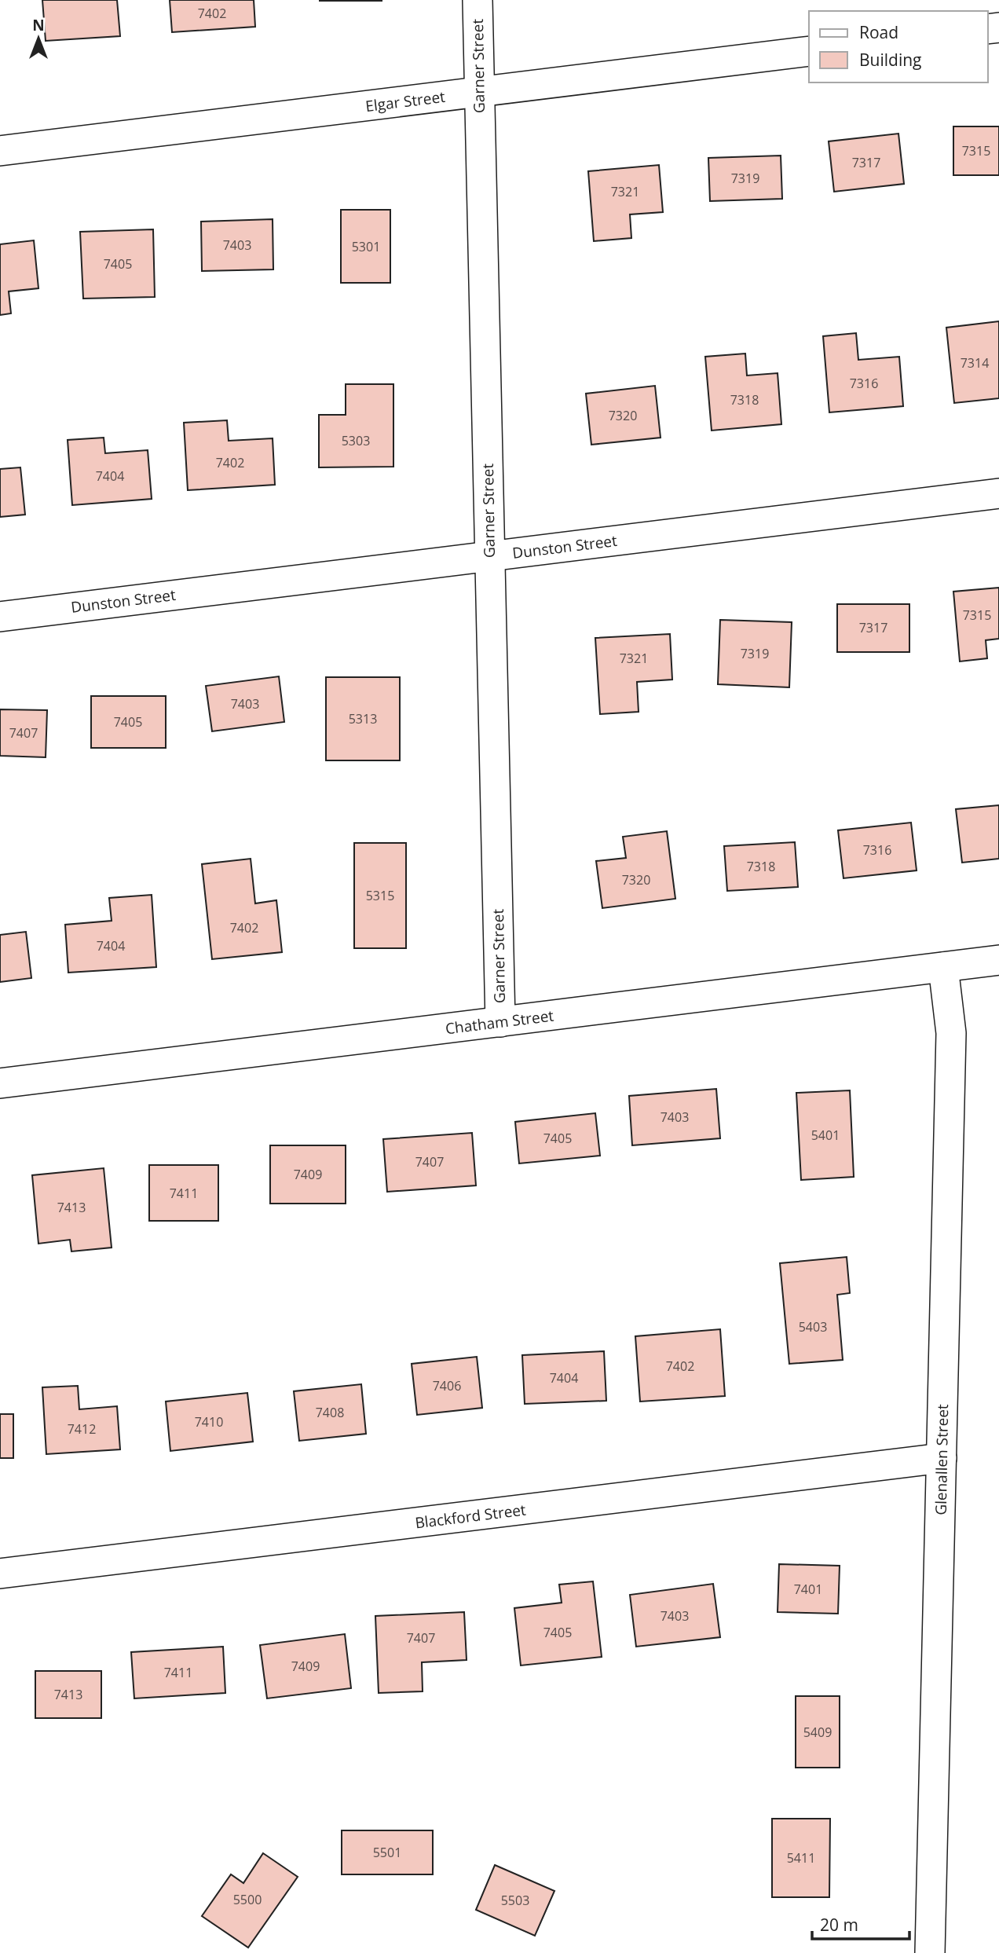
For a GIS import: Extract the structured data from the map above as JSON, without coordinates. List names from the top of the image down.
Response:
{
  "streets": {
    "street": [
      "Garner Street",
      "Elgar Street",
      "Dunston Street",
      "Chatham Street",
      "Glenallen Street",
      "Blackford Street"
    ]
  },
  "crossings": [
    ["Garner Street", "Elgar Street"],
    ["Garner Street", "Dunston Street"],
    ["Garner Street", "Chatham Street"],
    ["Chatham Street", "Glenallen Street"],
    ["Glenallen Street", "Blackford Street"]
  ],
  "house_numbers": [
    "7402",
    "7315",
    "7317",
    "7319",
    "7321",
    "7403",
    "5301",
    "7405",
    "7314",
    "7316",
    "7318",
    "7320",
    "5303",
    "7402",
    "7404",
    "7315",
    "7317",
    "7319",
    "7321",
    "7403",
    "5313",
    "7405",
    "7407",
    "7316",
    "7318",
    "7320",
    "5315",
    "7402",
    "7404",
    "7403",
    "5401",
    "7405",
    "7407",
    "7409",
    "7411",
    "7413",
    "5403",
    "7402",
    "7404",
    "7406",
    "7408",
    "7410",
    "7412",
    "7401",
    "7403",
    "7405",
    "7407",
    "7409",
    "7411",
    "7413",
    "5409",
    "5501",
    "5411",
    "5500",
    "5503"
  ],
  "legend": ["Road", "Building"],
  "scale_bar": "20 m",
  "north": "top"
}
